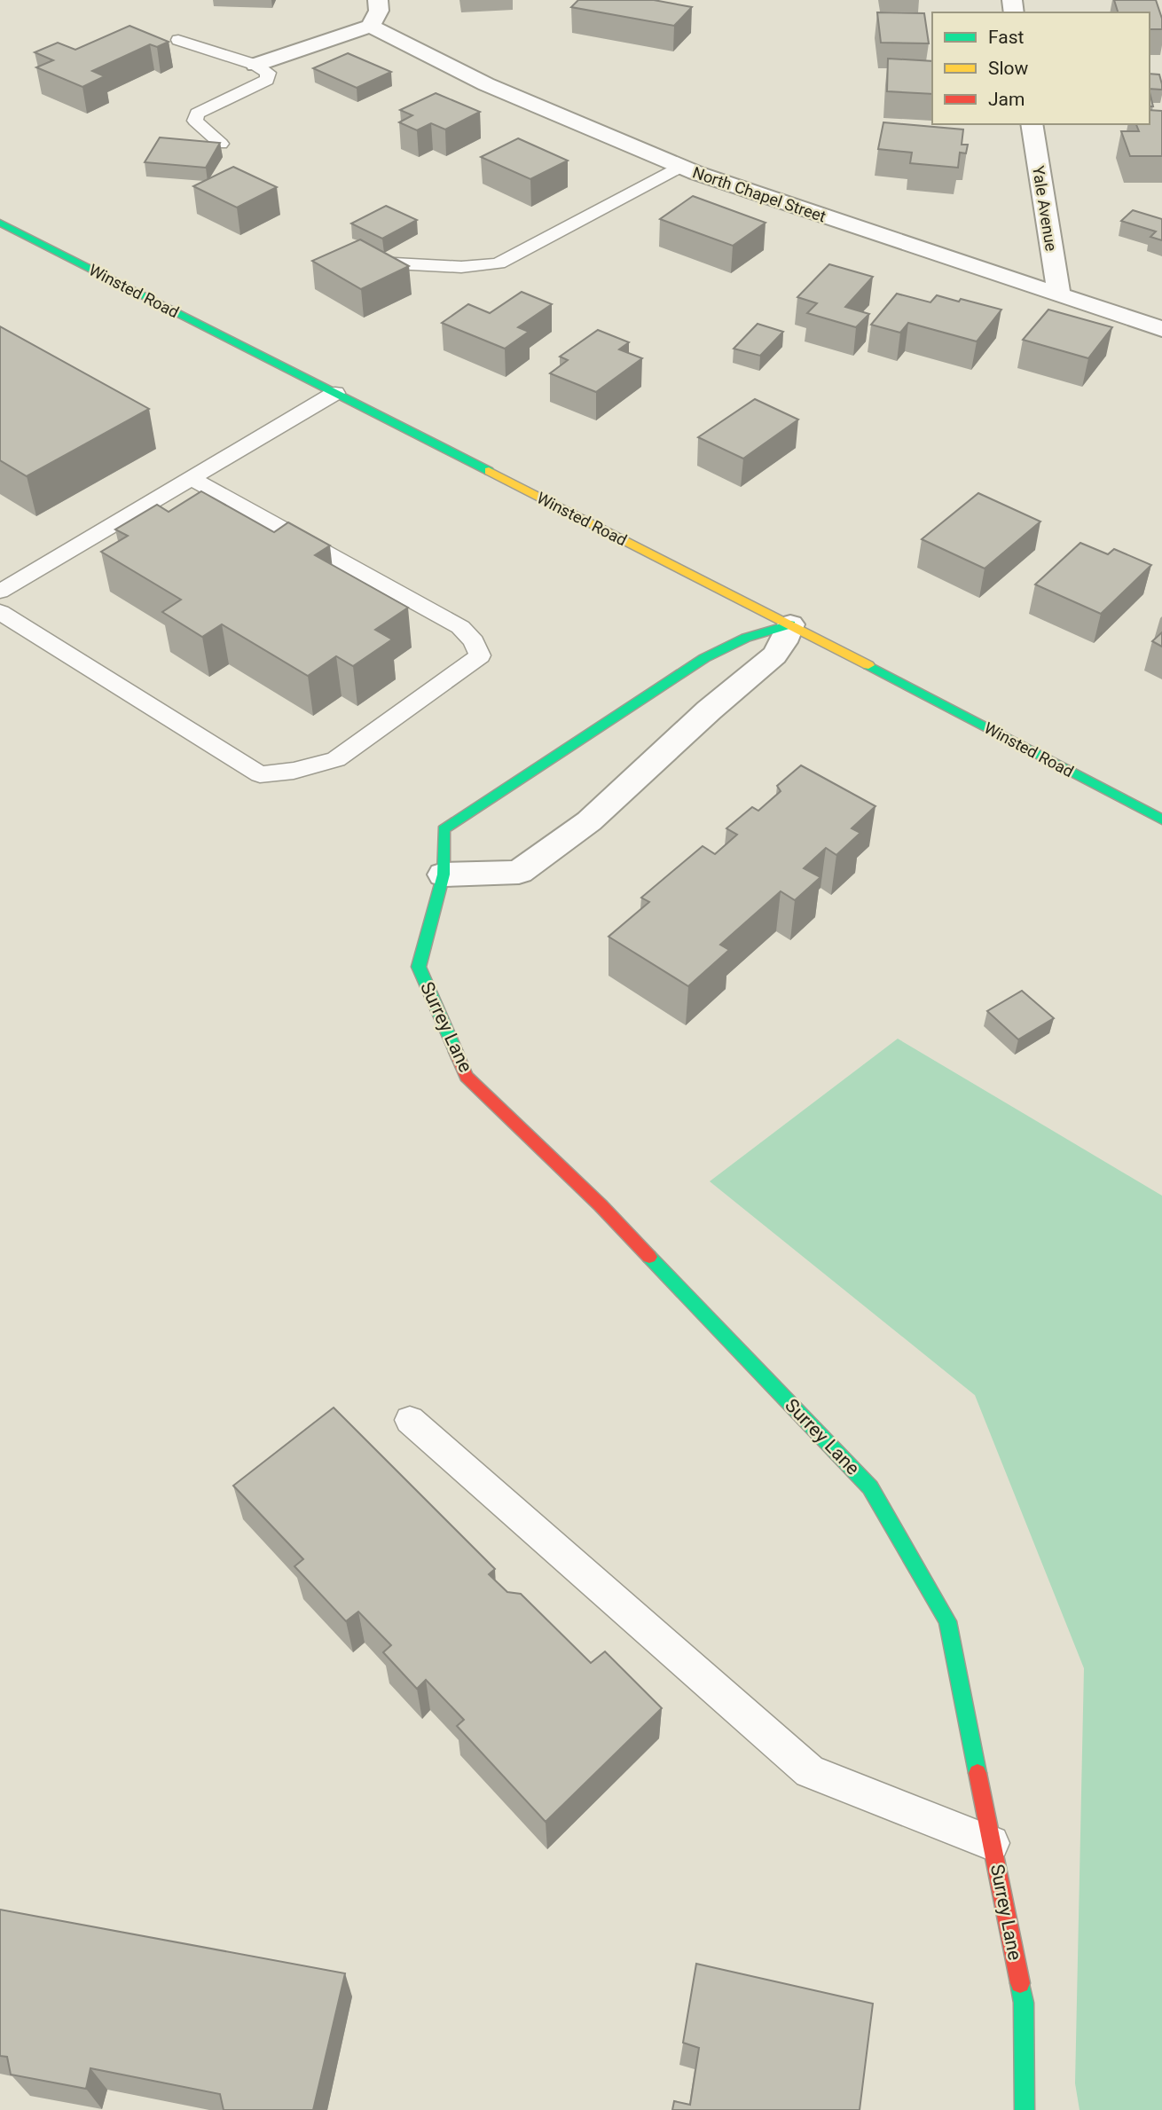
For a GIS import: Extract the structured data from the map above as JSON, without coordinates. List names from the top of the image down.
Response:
{
  "streets": {
    "main road": ["Winsted Road", "Surrey Lane"],
    "street": ["North Chapel Street", "Yale Avenue"]
  },
  "crossings": [
    ["North Chapel Street", "Yale Avenue"],
    ["Winsted Road", "Surrey Lane"]
  ],
  "legend": ["Fast", "Slow", "Jam"]
}
